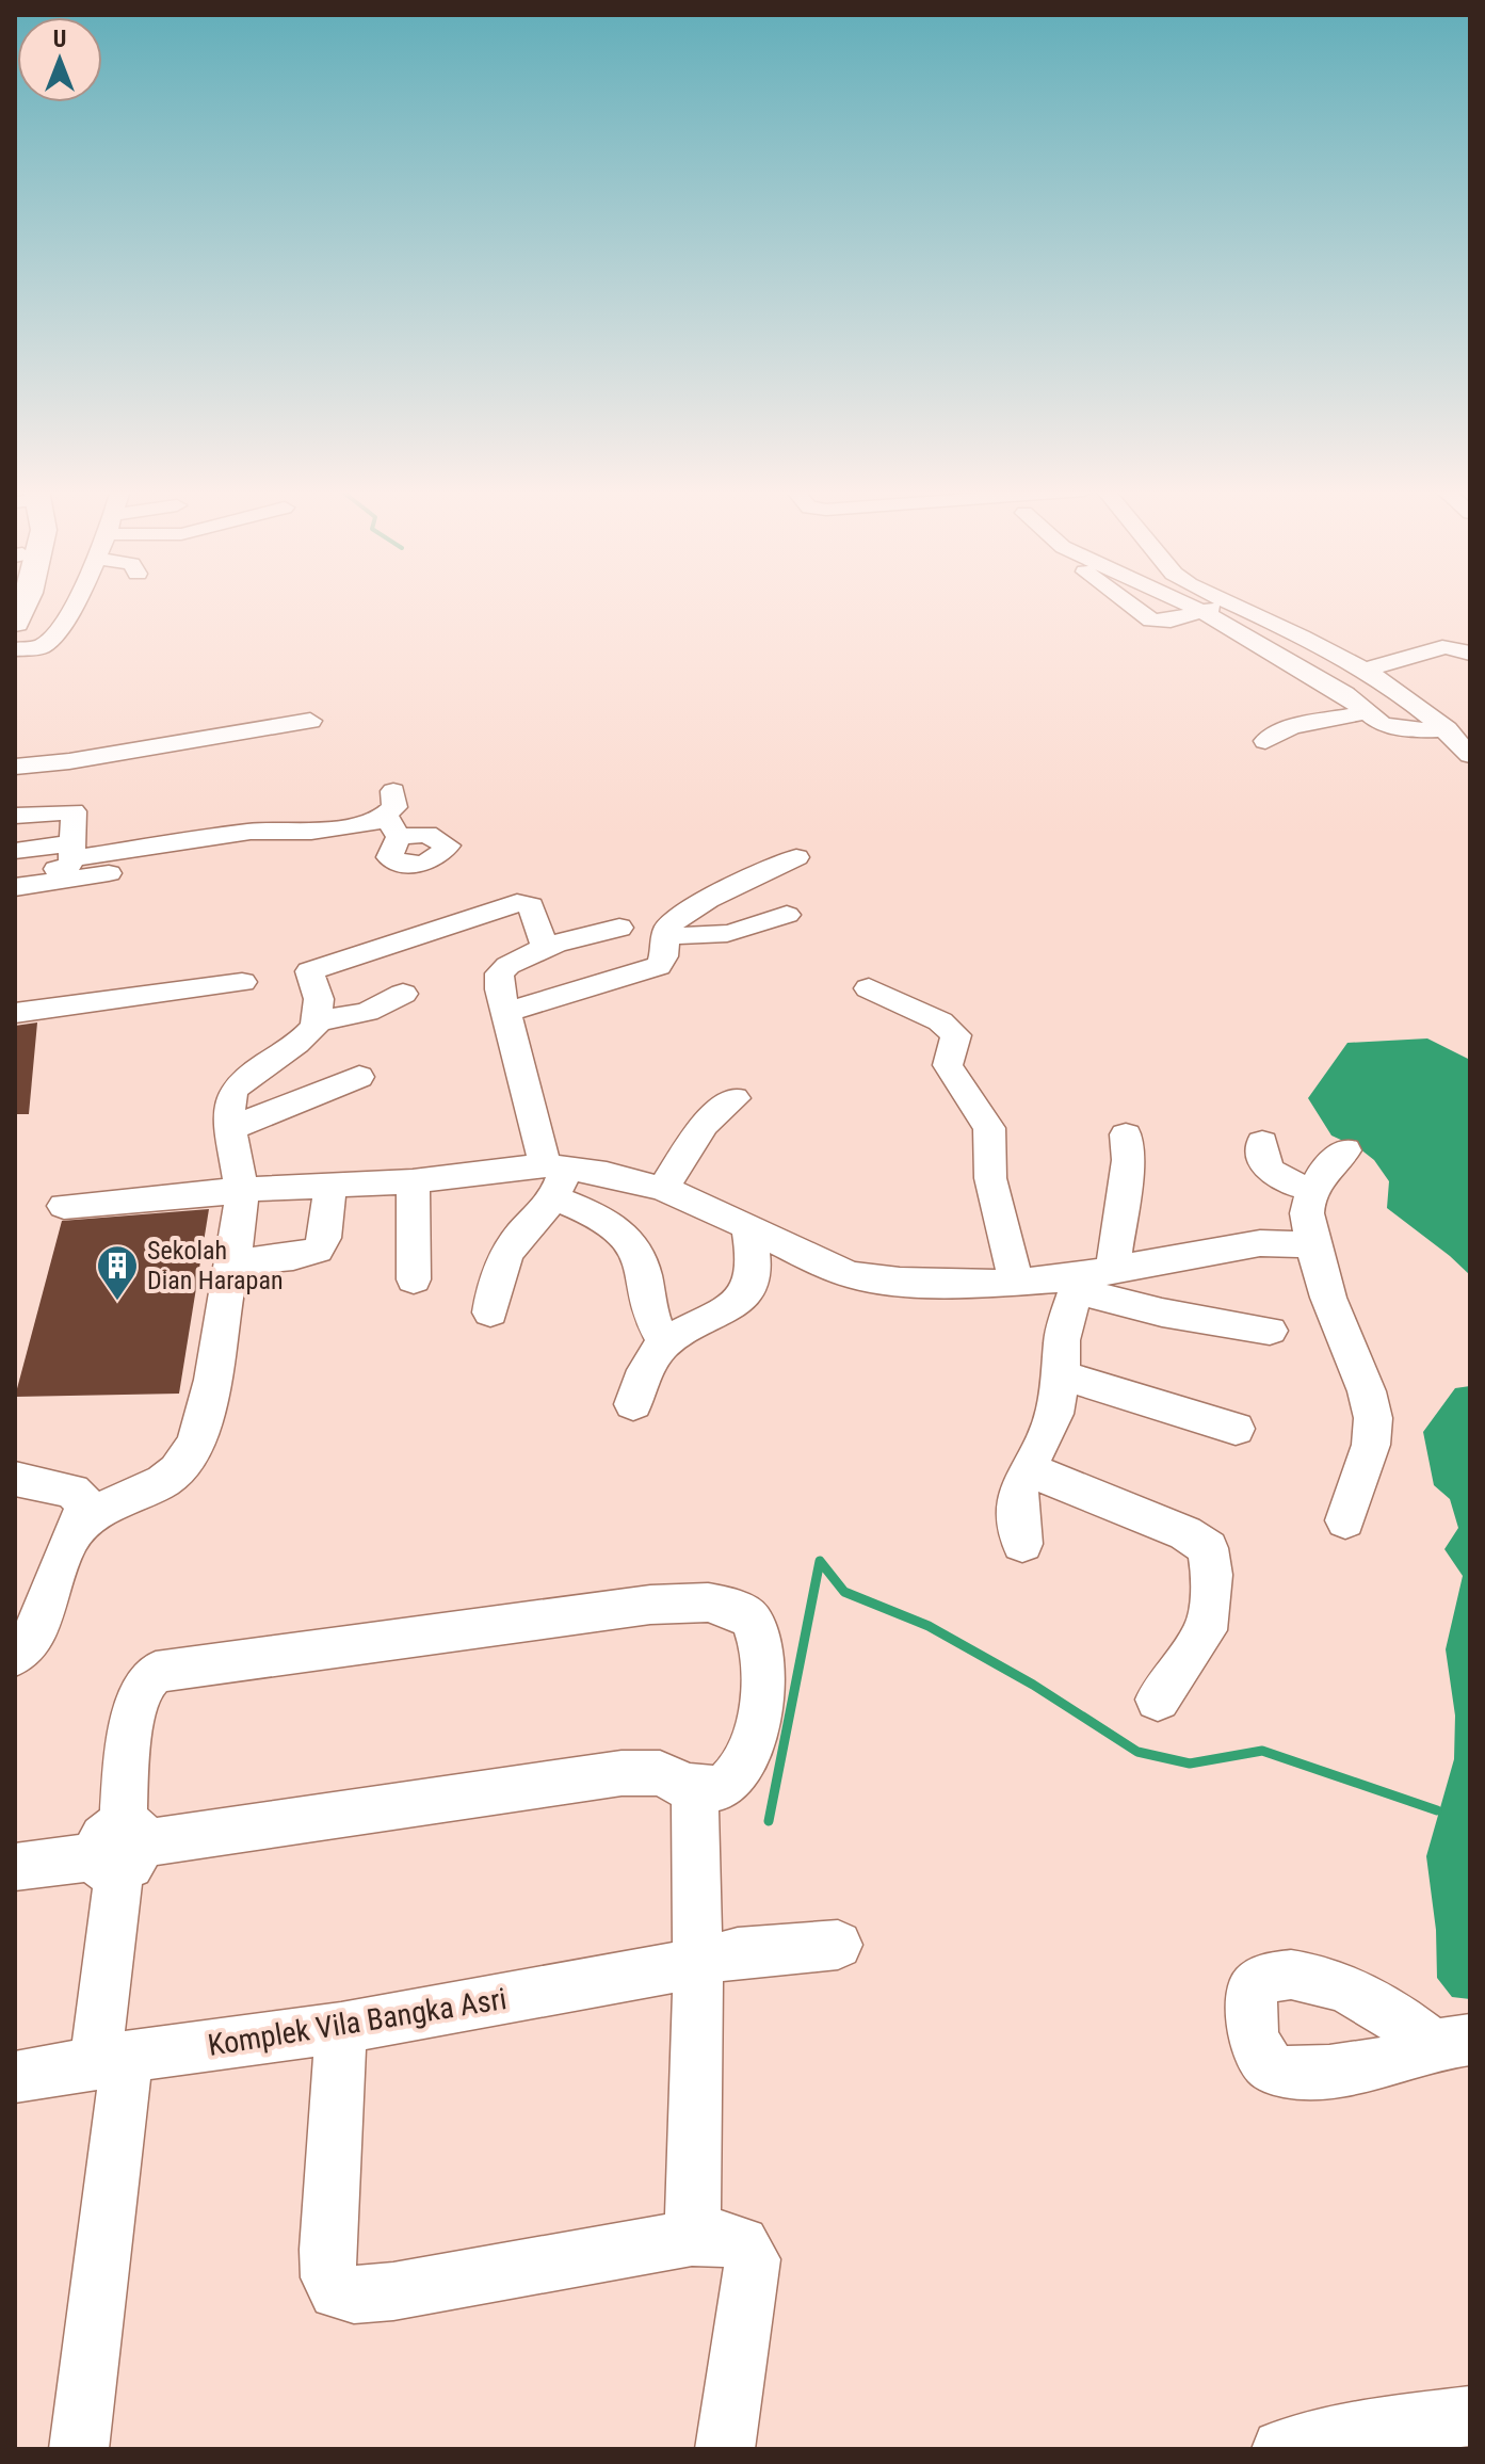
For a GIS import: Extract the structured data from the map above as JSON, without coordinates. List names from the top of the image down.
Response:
{
  "streets": {
    "street": ["Komplek Vila Bangka Asri"]
  },
  "places": {
    "building": ["Sekolah Dian Harapan"]
  },
  "north": "top"
}
